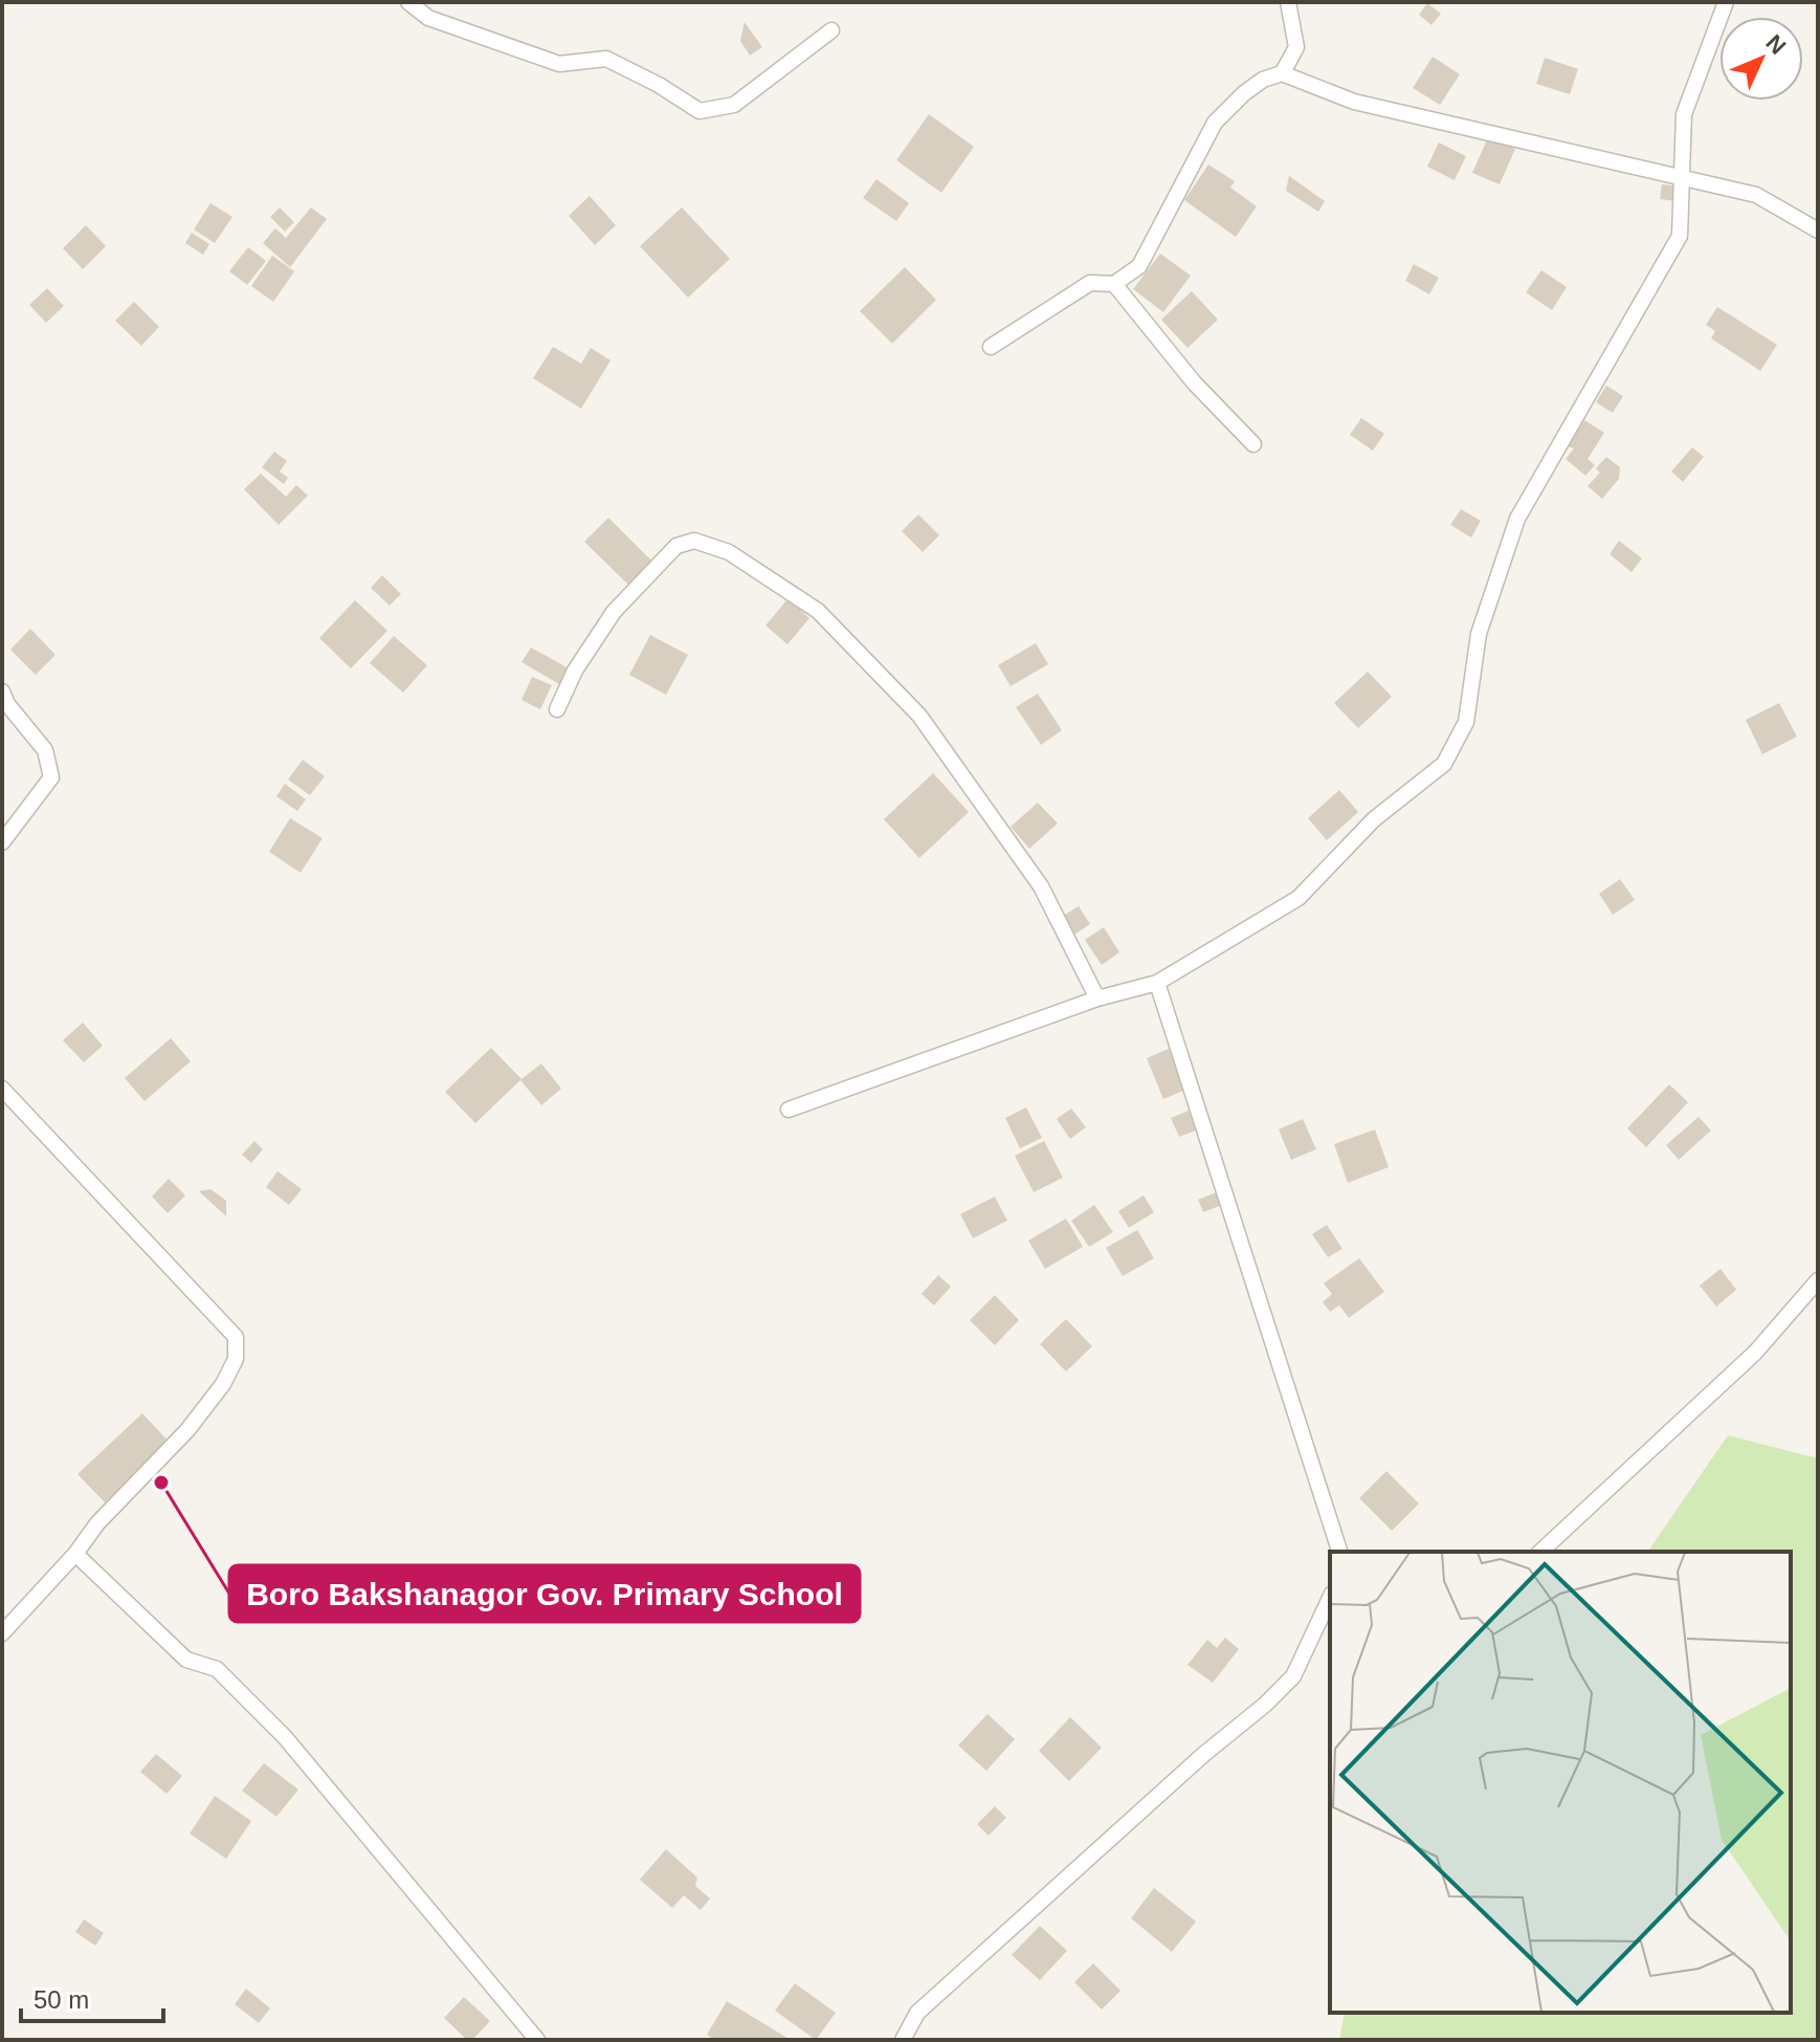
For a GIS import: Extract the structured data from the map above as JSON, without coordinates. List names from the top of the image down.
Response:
{
  "places": ["Boro Bakshanagor Gov. Primary School"],
  "scale_bar": "50 m",
  "north": "top right"
}
